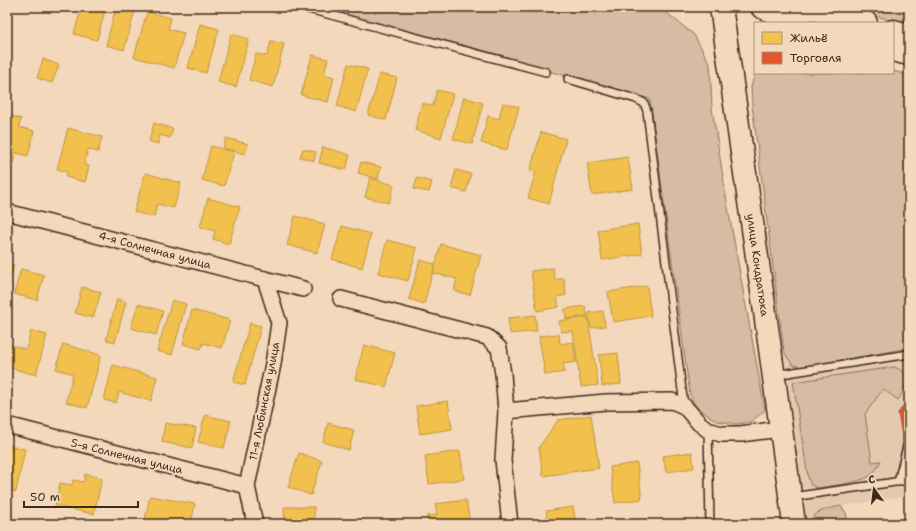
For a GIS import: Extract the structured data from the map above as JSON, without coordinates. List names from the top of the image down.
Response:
{
  "streets": {
    "main road": ["улица Кондратюка"],
    "street": ["4-я Солнечная улица", "11-я Любинская улица", "5-я Солнечная улица"]
  },
  "crossings": [
    ["4-я Солнечная улица", "11-я Любинская улица"],
    ["11-я Любинская улица", "5-я Солнечная улица"]
  ],
  "legend": ["Жильё", "Торговля"],
  "scale_bar": "50 m",
  "north": "top"
}
